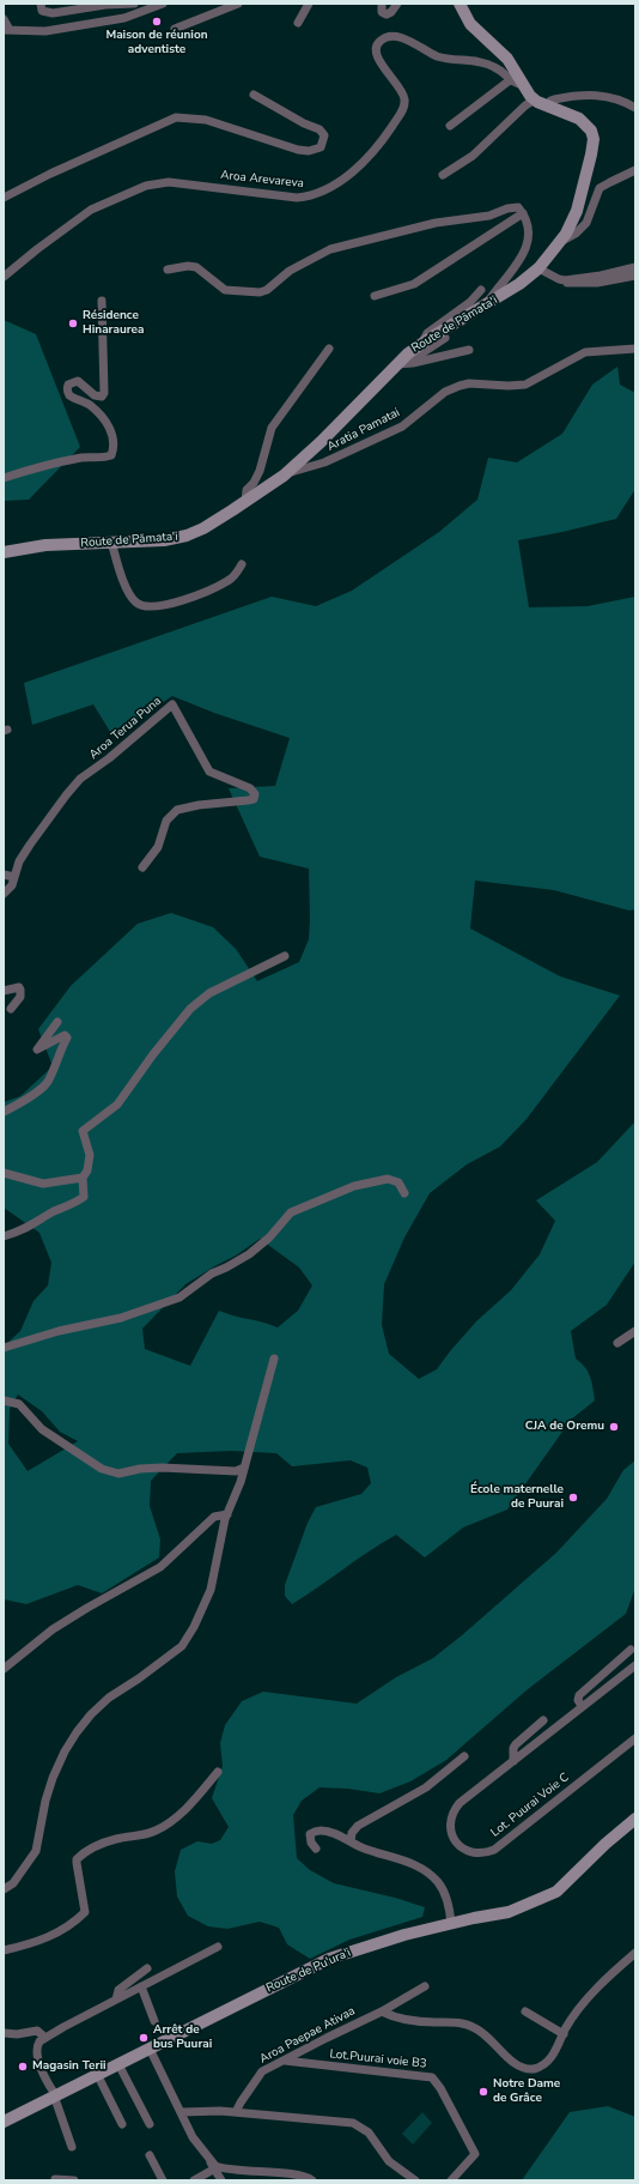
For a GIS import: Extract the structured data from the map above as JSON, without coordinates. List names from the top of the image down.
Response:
{
  "streets": {
    "main road": ["Route de Pāmata'i", "Route de Pu'ura'i"],
    "street": [
      "Aroa Arevareva",
      "Aratia Pamatai",
      "Aroa Terua Puna",
      "Lot. Puurai Voie C",
      "Aroa Paepae Ativaa",
      "Lot.Puurai voie B3"
    ]
  },
  "crossings": [
    ["Route de Pāmata'i", "Aratia Pamatai"],
    ["Aroa Paepae Ativaa", "Lot.Puurai voie B3"]
  ],
  "places": [
    "Maison de réunion adventiste",
    "Résidence Hinaraurea",
    "CJA de Oremu",
    "École maternelle de Puurai",
    "Arrêt de bus Puurai",
    "Magasin Terii",
    "Notre Dame de Grâce"
  ]
}
